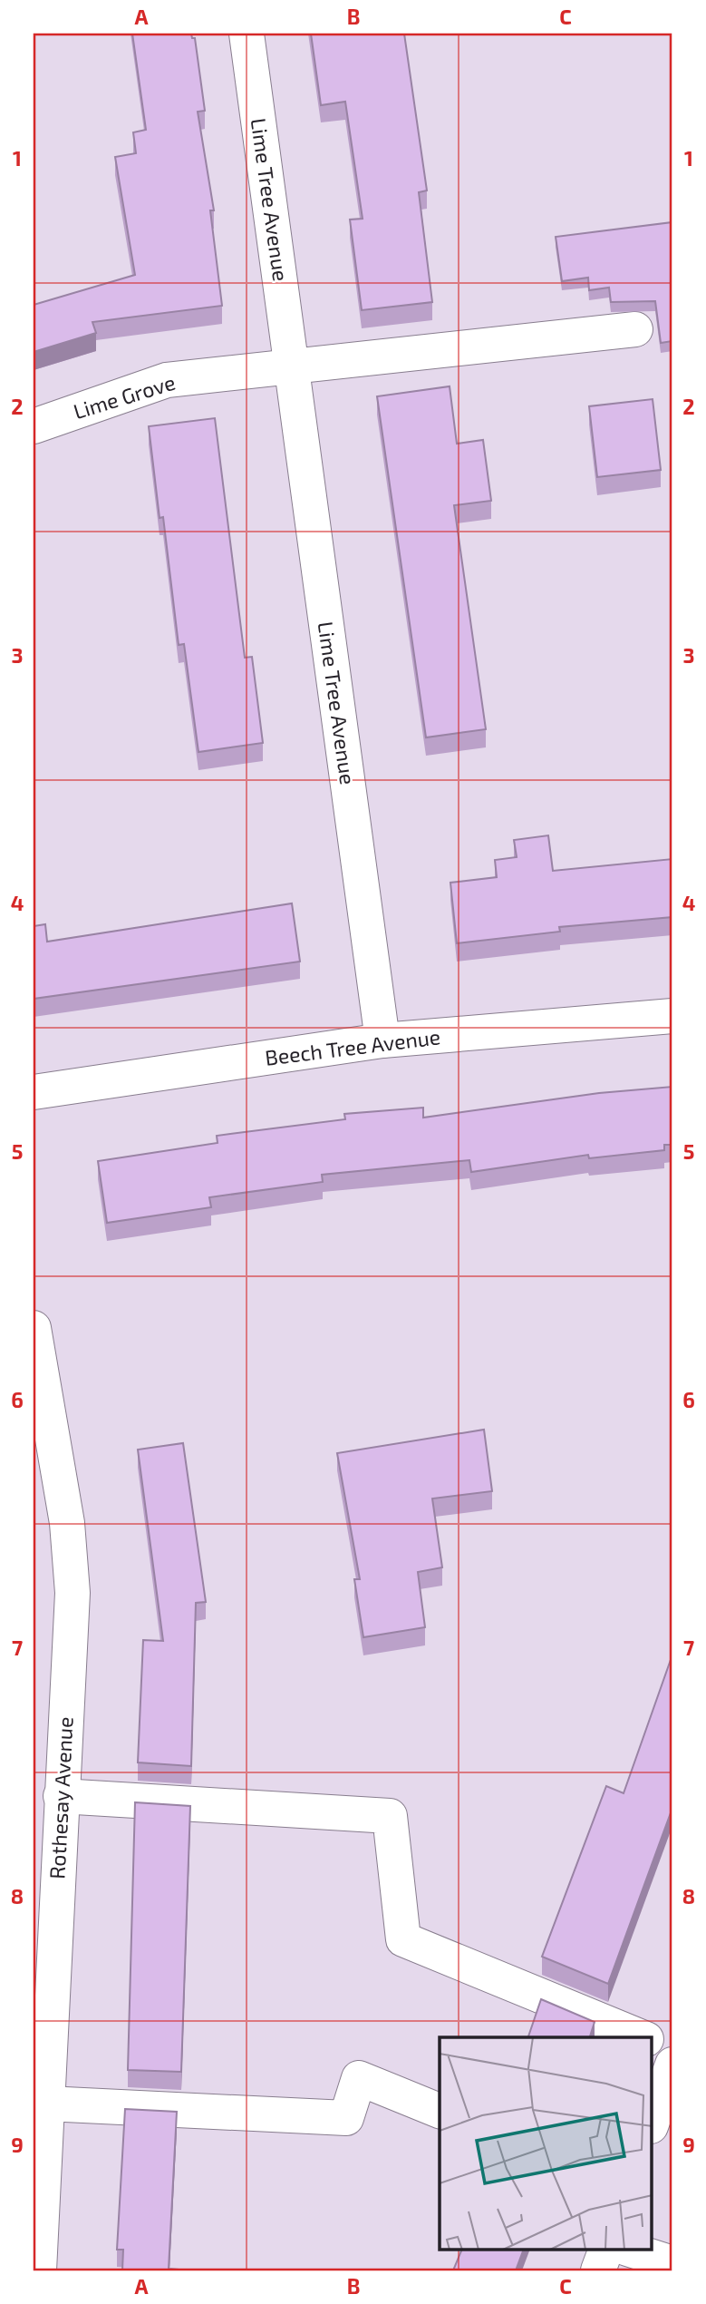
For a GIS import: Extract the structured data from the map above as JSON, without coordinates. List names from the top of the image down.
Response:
{
  "streets": {
    "street": [
      "Lime Tree Avenue",
      "Lime Grove",
      "Beech Tree Avenue",
      "Rothesay Avenue"
    ]
  },
  "crossings": [
    ["Lime Tree Avenue", "Lime Grove"],
    ["Lime Tree Avenue", "Beech Tree Avenue"]
  ],
  "grid": {
    "columns": ["A", "B", "C"],
    "rows": [
      "1",
      "2",
      "3",
      "4",
      "5",
      "6",
      "7",
      "8",
      "9"
    ]
  }
}
